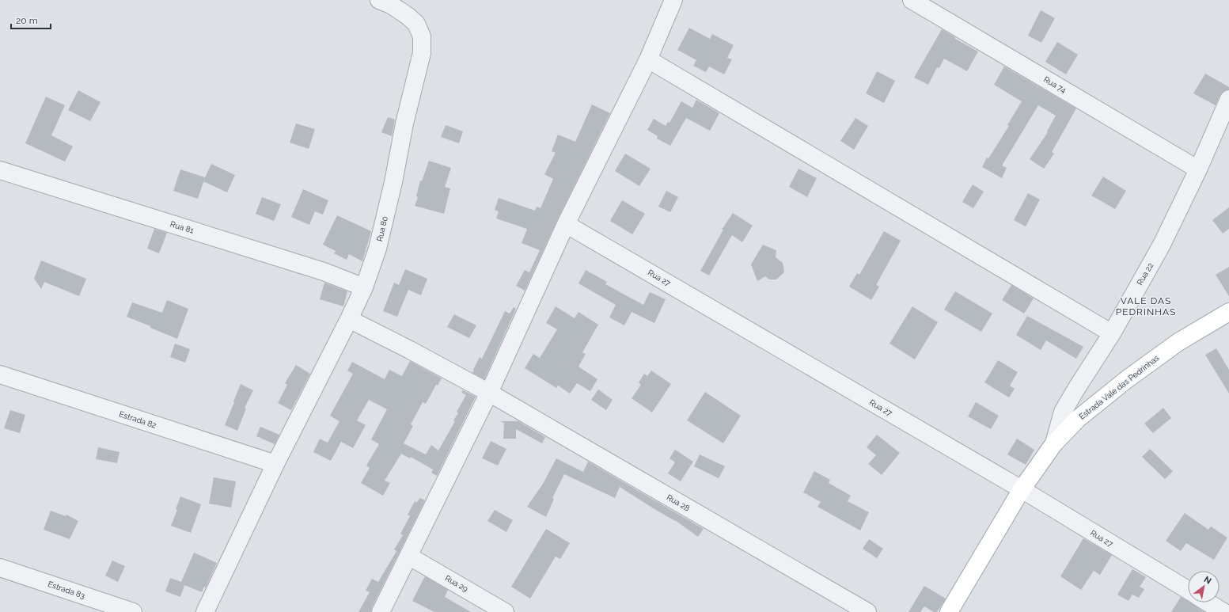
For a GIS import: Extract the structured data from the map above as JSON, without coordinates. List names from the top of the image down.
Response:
{
  "streets": {
    "main road": ["Estrada Vale das Pedrinhas"],
    "street": [
      "Rua 74",
      "Rua 81",
      "Rua 80",
      "Rua 22",
      "Rua 27",
      "Estrada 82",
      "Rua 28",
      "Rua 29",
      "Estrada 83"
    ]
  },
  "crossings": [
    ["Rua 74", "Rua 22"],
    ["Rua 81", "Rua 80"],
    ["Rua 80", "Estrada 82"],
    ["Rua 22", "Estrada Vale das Pedrinhas"],
    ["Rua 27", "Estrada Vale das Pedrinhas"]
  ],
  "districts": ["VALE DAS PEDRINHAS"],
  "scale_bar": "20 m",
  "north": "top right"
}
